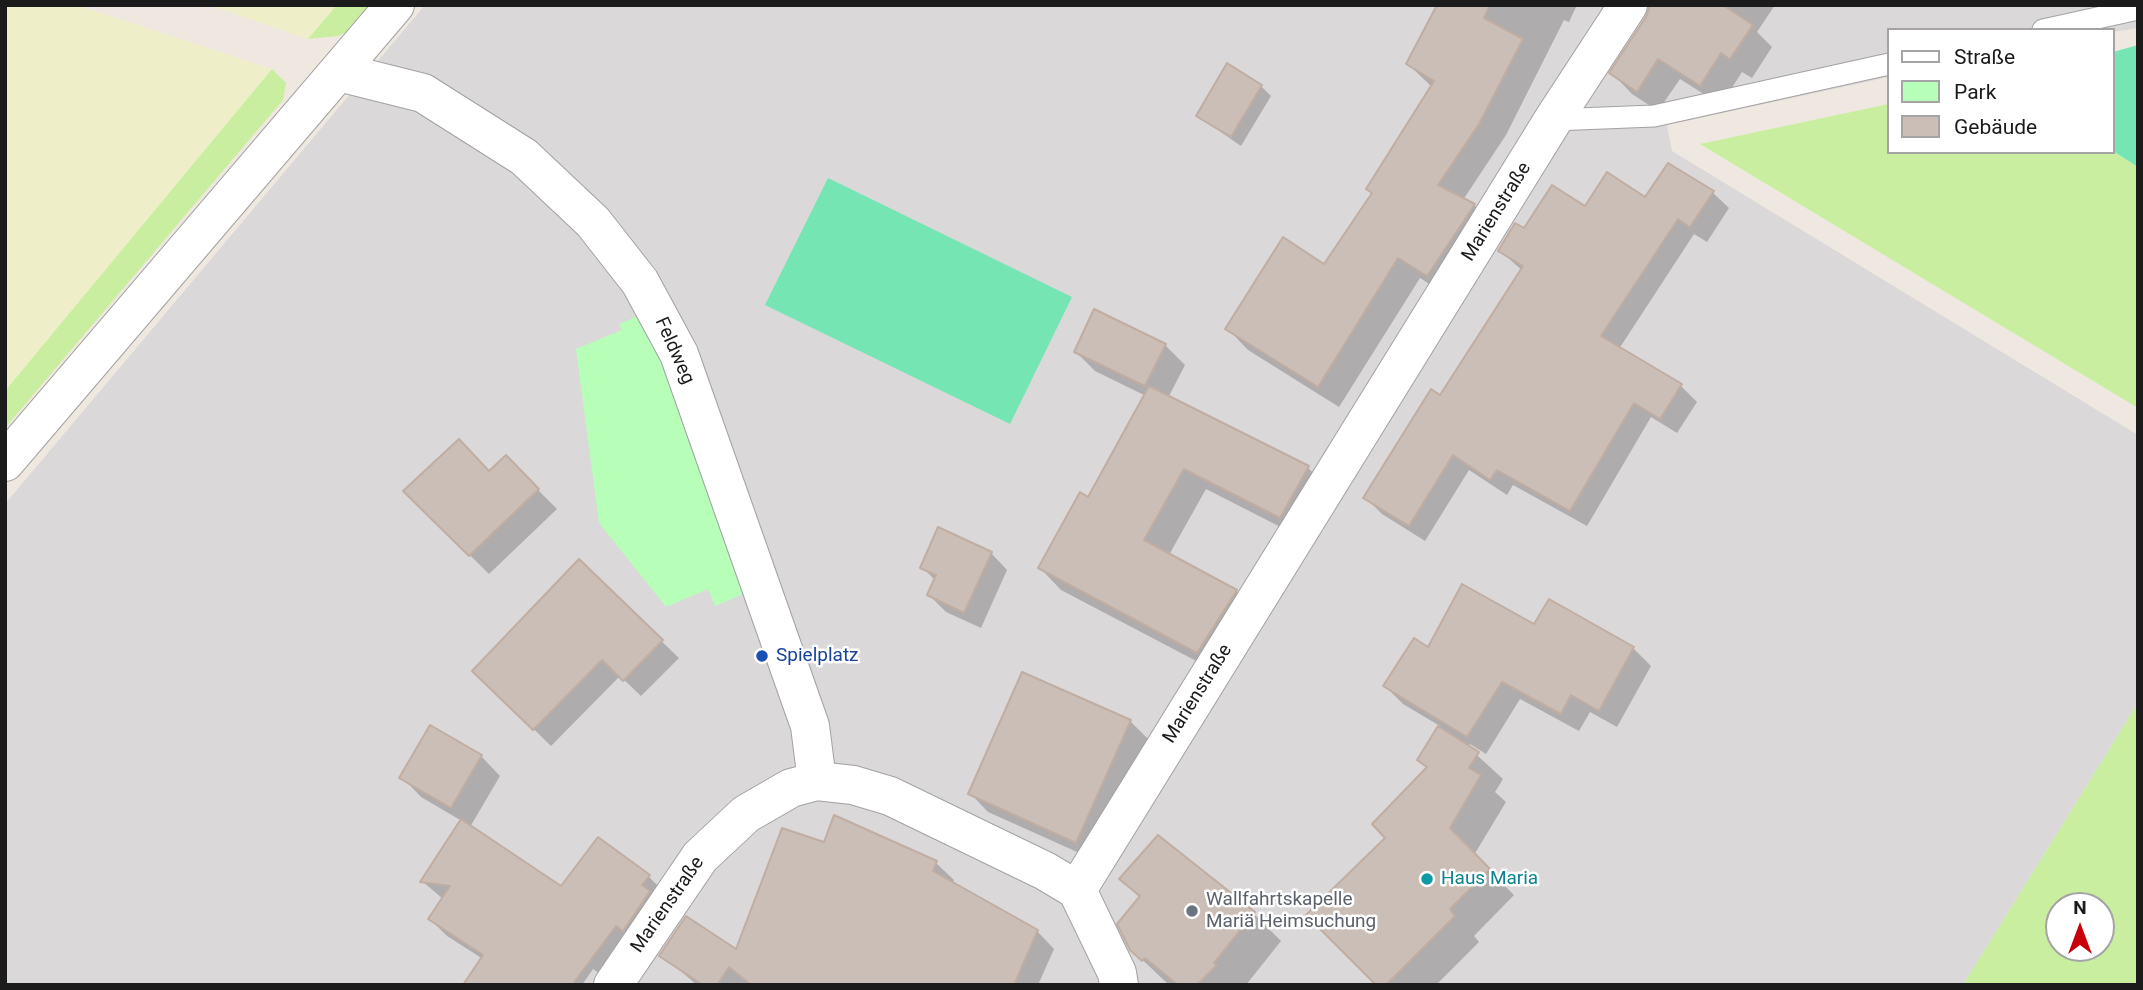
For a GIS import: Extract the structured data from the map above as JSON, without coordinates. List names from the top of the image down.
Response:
{
  "streets": {
    "street": ["Marienstraße", "Feldweg"]
  },
  "crossings": [
    ["Marienstraße", "Feldweg"]
  ],
  "places": ["Spielplatz", "Haus Maria", "Wallfahrtskapelle Mariä Heimsuchung"],
  "legend": ["Straße", "Park", "Gebäude"],
  "north": "top"
}
